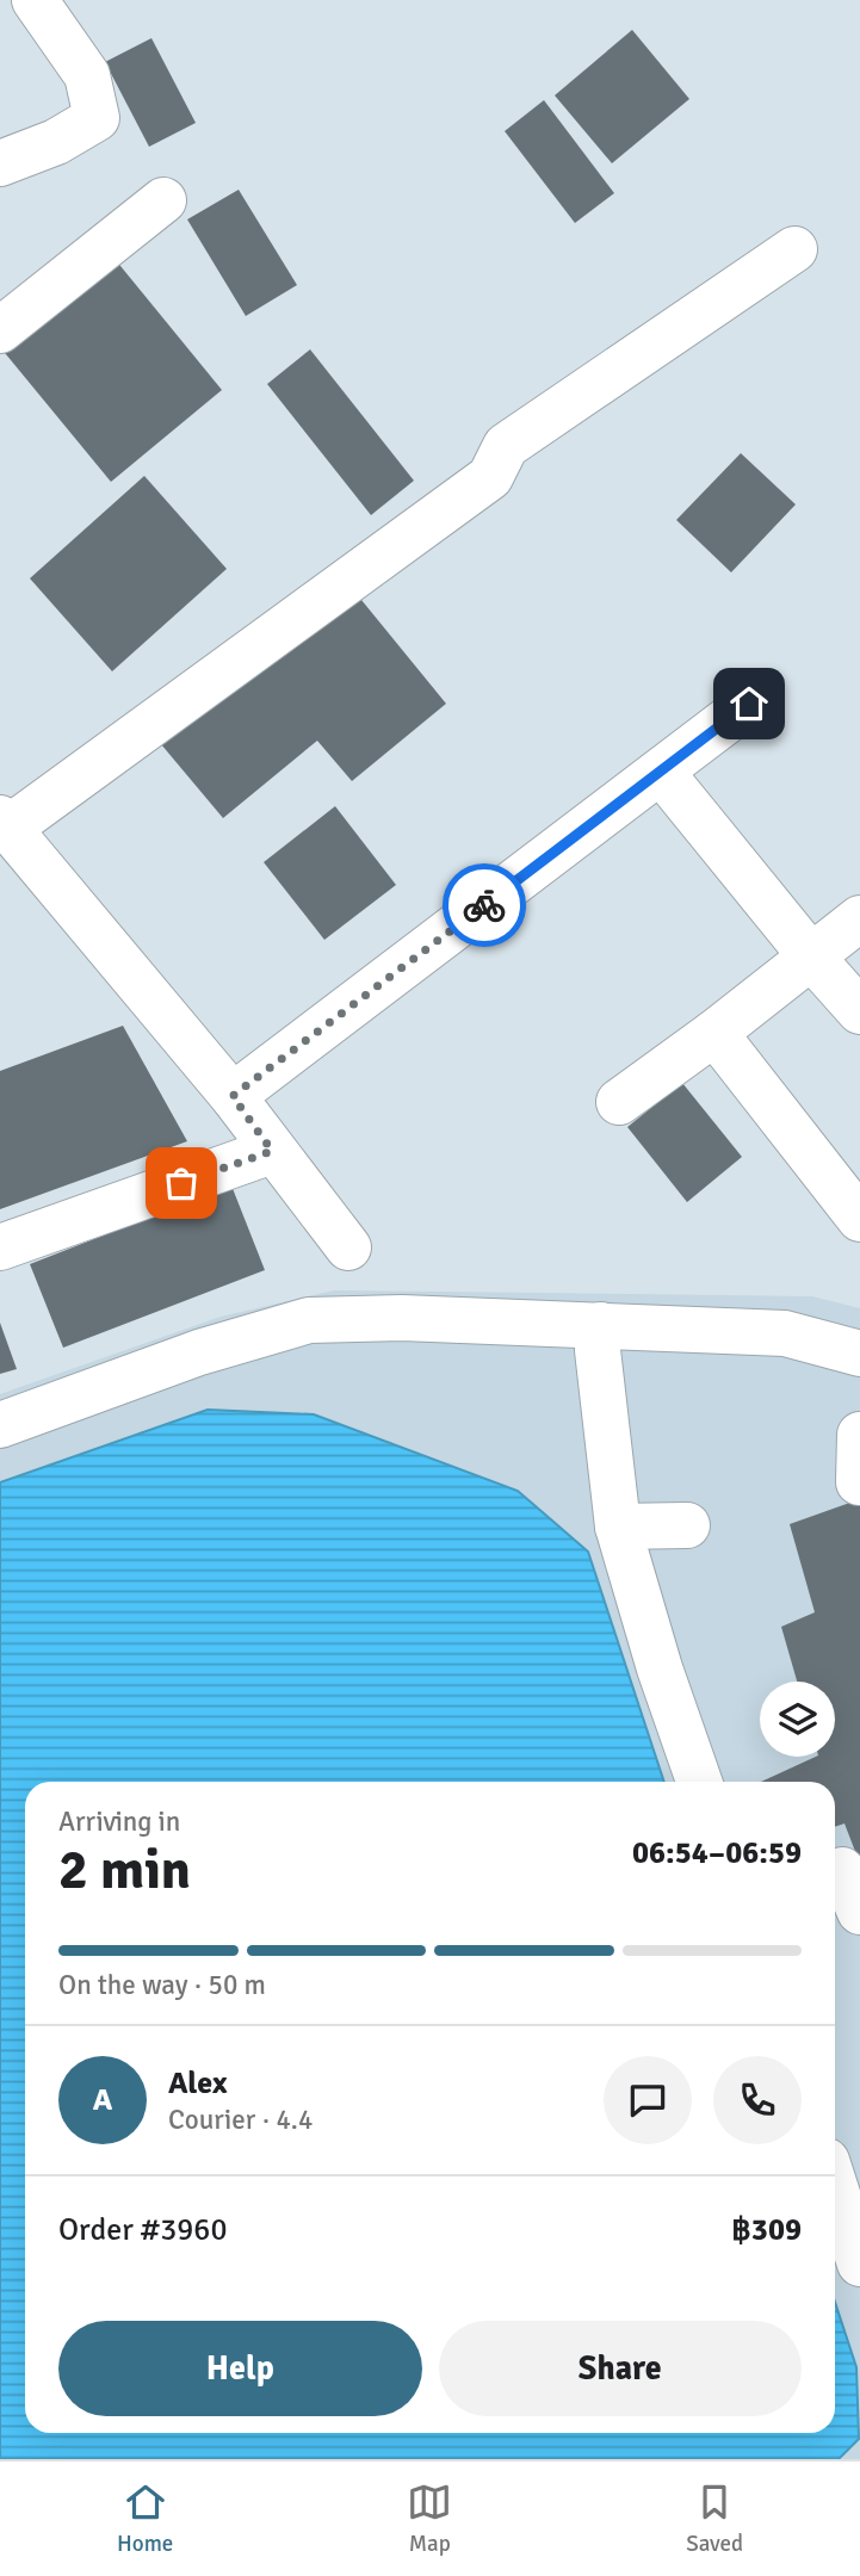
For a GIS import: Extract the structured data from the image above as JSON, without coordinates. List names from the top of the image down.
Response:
{
  "page": {
    "heading": ["2 min", "Arriving in", "06:54–06:59"],
    "panel": [
      "Alex",
      "Courier · 4.4",
      "Order #3960",
      "฿309"
    ],
    "bar": "On the way · 50 m",
    "round": "A",
    "buttons": ["Help", "Share"],
    "tabs": ["Home", "Map", "Saved"]
  }
}
